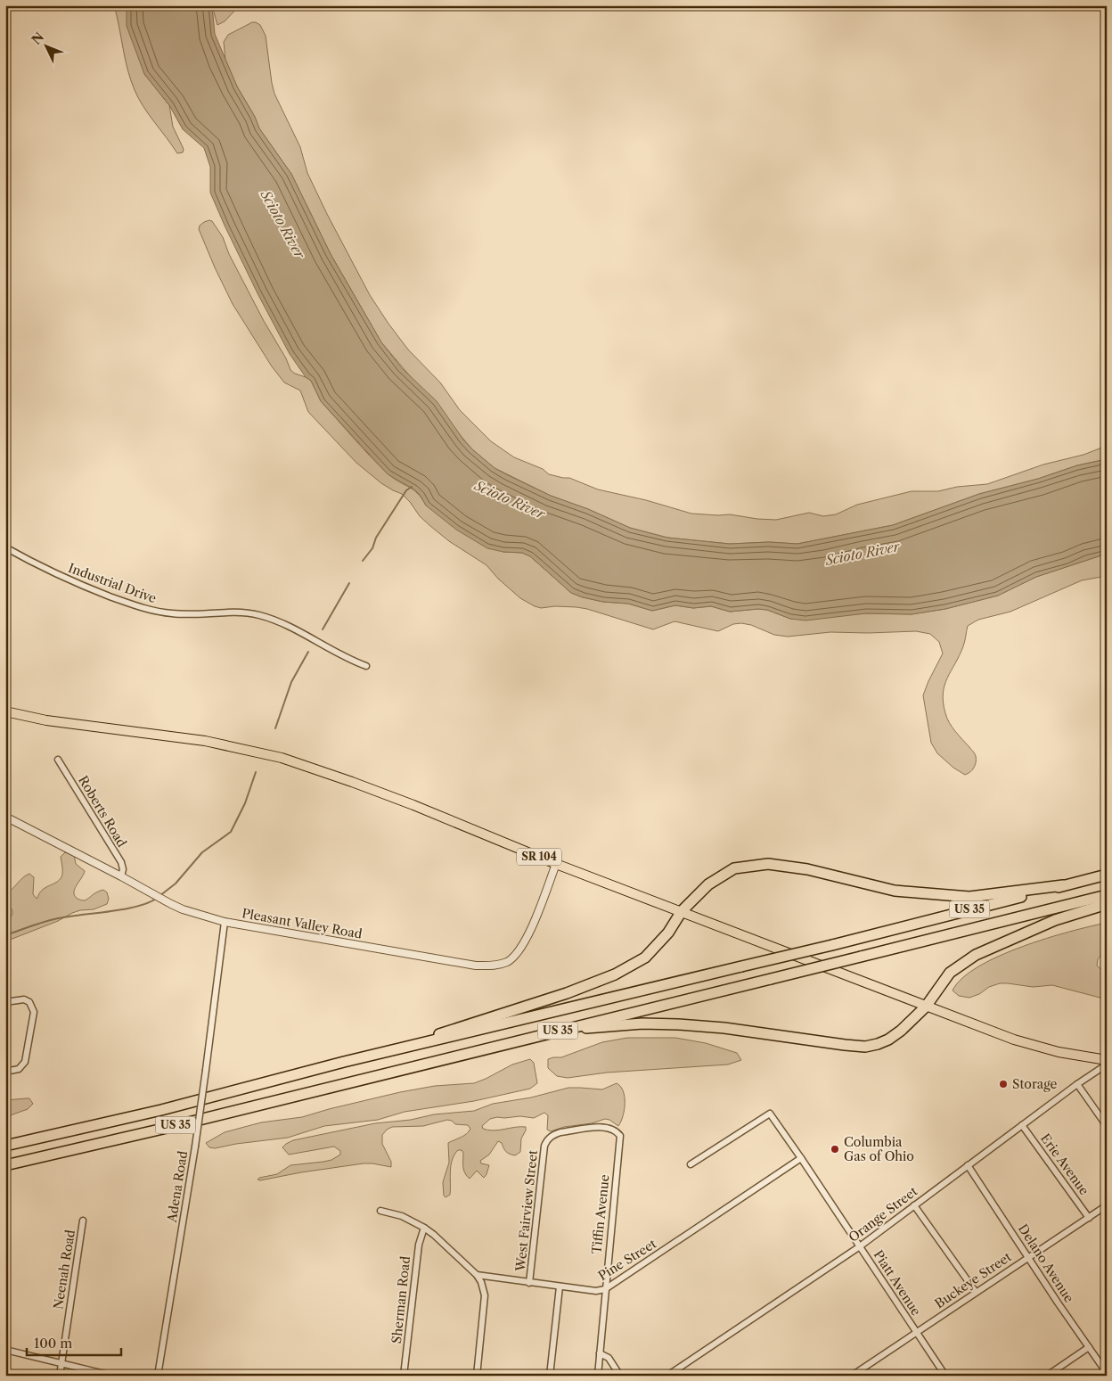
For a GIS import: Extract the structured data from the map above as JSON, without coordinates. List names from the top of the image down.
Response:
{
  "streets": {
    "highway": ["US 35"],
    "main road": ["SR 104"],
    "street": [
      "Industrial Drive",
      "Roberts Road",
      "Pleasant Valley Road",
      "Erie Avenue",
      "Adena Road",
      "West Fairview Street",
      "Tiffin Avenue",
      "Orange Street",
      "Pine Street",
      "Delano Avenue",
      "Neenah Road",
      "Buckeye Street",
      "Piatt Avenue",
      "Sherman Road"
    ]
  },
  "crossings": [
    ["Roberts Road", "Pleasant Valley Road"],
    ["SR 104", "Pleasant Valley Road"],
    ["Pleasant Valley Road", "Adena Road"],
    ["Erie Avenue", "Orange Street"],
    ["Erie Avenue", "Buckeye Street"],
    ["West Fairview Street", "Tiffin Avenue"],
    ["West Fairview Street", "Pine Street"],
    ["Tiffin Avenue", "Pine Street"],
    ["Orange Street", "Delano Avenue"],
    ["Orange Street", "Piatt Avenue"],
    ["Pine Street", "Piatt Avenue"],
    ["Delano Avenue", "Buckeye Street"],
    ["Buckeye Street", "Piatt Avenue"]
  ],
  "water": ["Scioto River"],
  "places": ["Storage", "Columbia Gas of Ohio"],
  "scale_bar": "100 m",
  "north": "top left"
}
